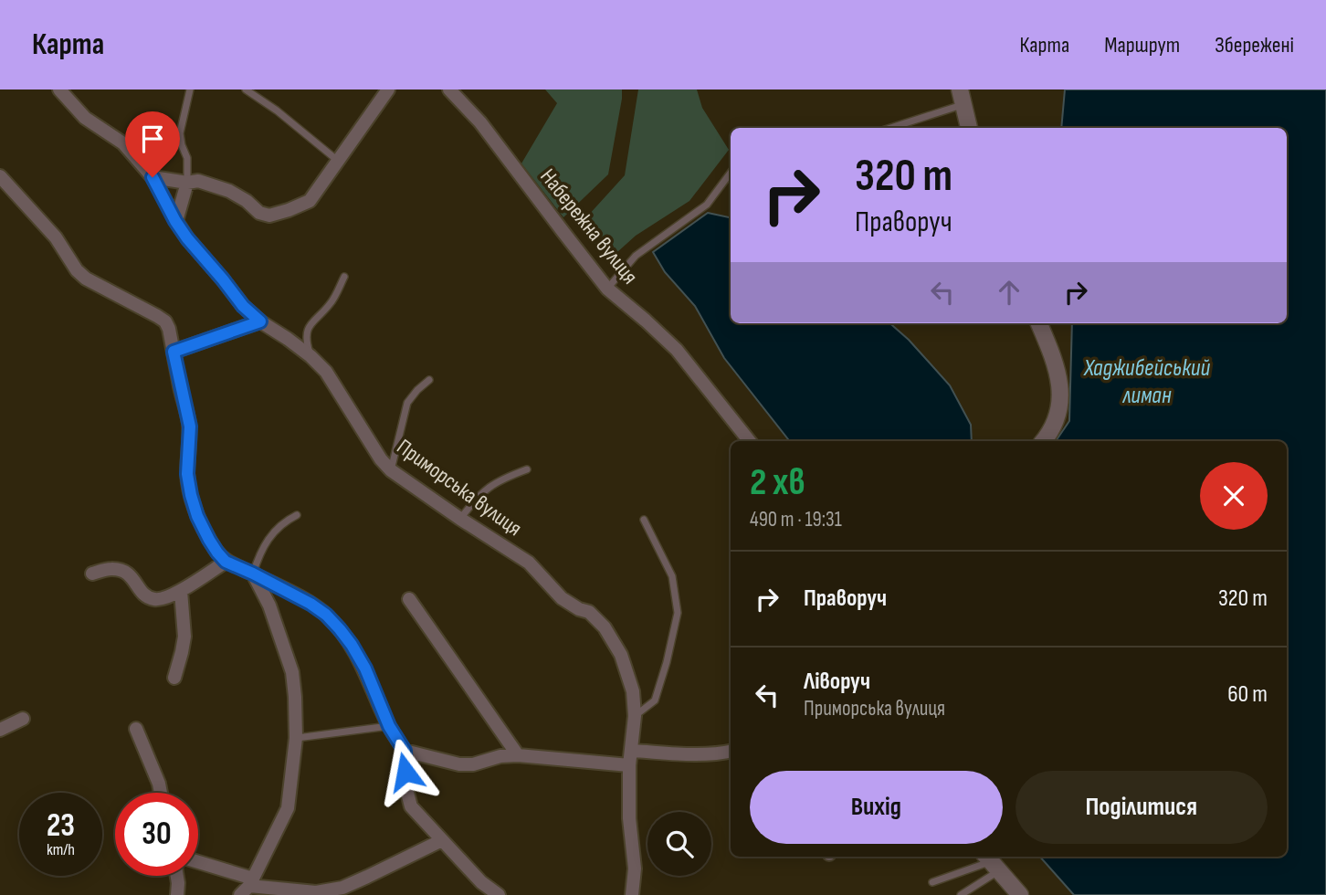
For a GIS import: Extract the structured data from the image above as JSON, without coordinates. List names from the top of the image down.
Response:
{
  "streets": {
    "street": ["Набережна вулиця", "Приморська вулиця"]
  },
  "water": ["Хаджибейський лиман"],
  "page": {
    "header": "Карта",
    "nav": ["Карта", "Маршрут", "Збережені"],
    "turn": ["320 m", "Праворуч"],
    "heading": ["2 хв", "490 m · 19:31"],
    "list": [
      {
        "name": "Праворуч",
        "value": "320 m"
      },
      {
        "name": "Ліворуч",
        "note": "Приморська вулиця",
        "value": "60 m"
      }
    ],
    "buttons": ["Вихід", "Поділитися"],
    "speed": "23 km/h",
    "limit": "30"
  }
}
